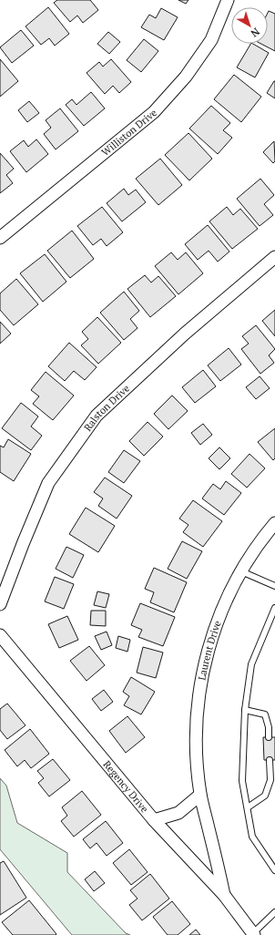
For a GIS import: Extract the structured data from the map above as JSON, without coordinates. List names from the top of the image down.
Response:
{
  "streets": {
    "street": [
      "Williston Drive",
      "Ralston Drive",
      "Laurent Drive",
      "Regency Drive"
    ]
  },
  "crossings": [
    ["Laurent Drive", "Regency Drive"]
  ],
  "north": "bottom right"
}
